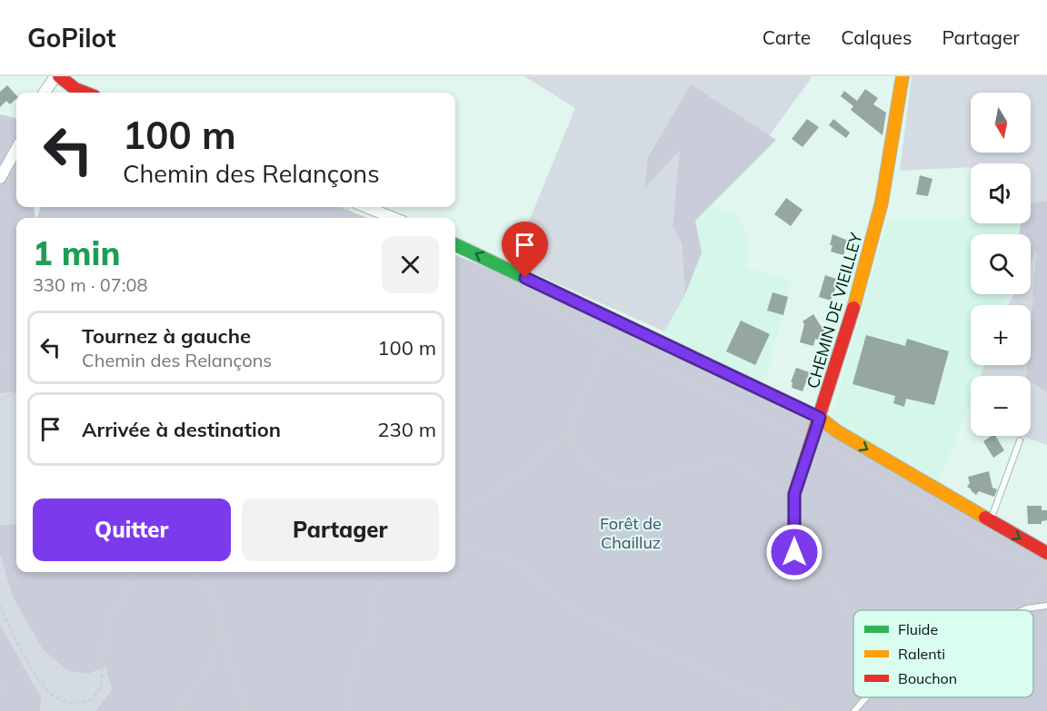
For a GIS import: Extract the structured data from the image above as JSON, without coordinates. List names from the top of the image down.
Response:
{
  "streets": {
    "street": ["CHEMIN DE VIEILLEY"]
  },
  "parks": ["Forêt de Chailluz"],
  "legend": ["Fluide", "Ralenti", "Bouchon"],
  "north": "bottom",
  "page": {
    "header": "GoPilot",
    "nav": ["Carte", "Calques", "Partager"],
    "map_buttons": ["+", "−"],
    "turn": ["100 m", "Chemin des Relançons"],
    "heading": ["1 min", "330 m · 07:08"],
    "list": [
      {
        "name": "Tournez à gauche",
        "note": "Chemin des Relançons",
        "value": "100 m"
      },
      {
        "name": "Arrivée à destination",
        "value": "230 m"
      }
    ],
    "buttons": ["Quitter", "Partager"]
  }
}
